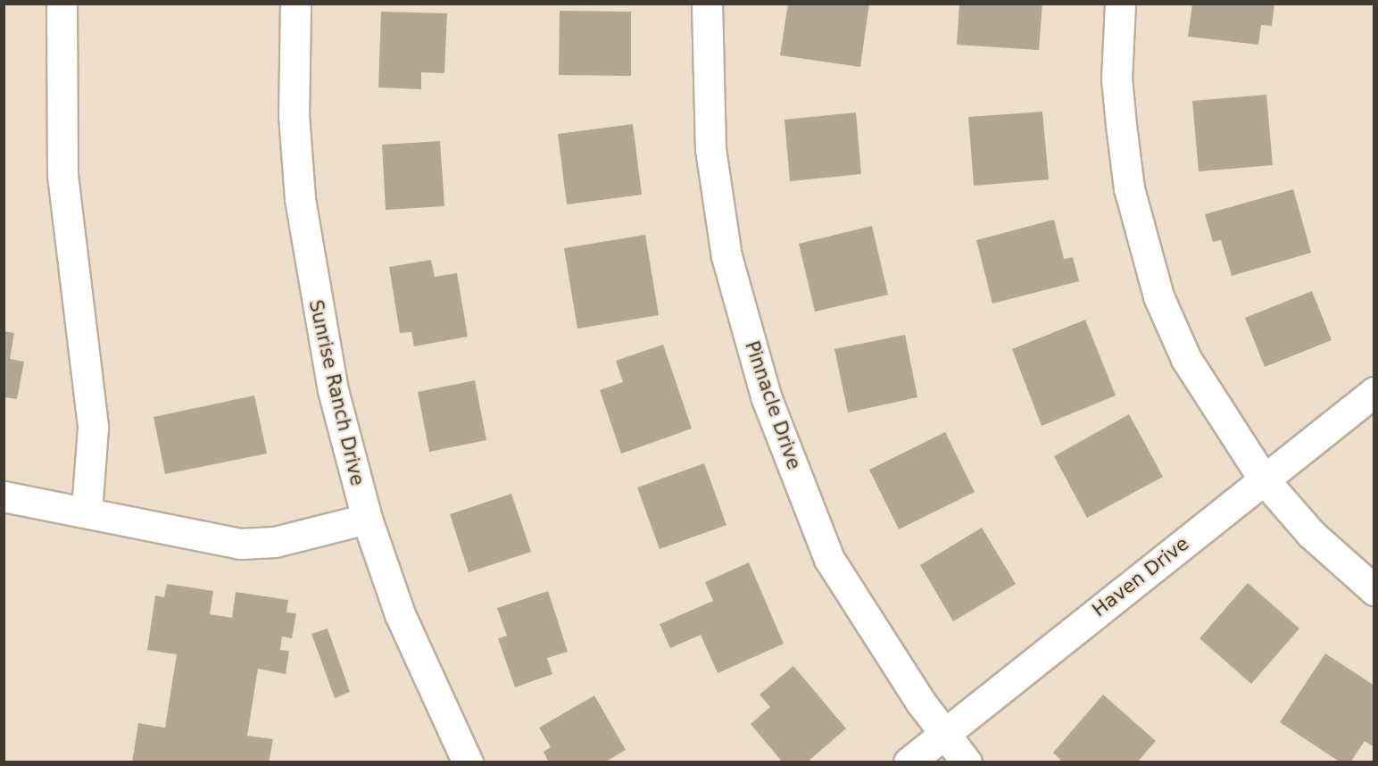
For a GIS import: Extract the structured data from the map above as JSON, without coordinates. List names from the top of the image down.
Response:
{
  "streets": {
    "street": ["Sunrise Ranch Drive", "Pinnacle Drive", "Haven Drive"]
  },
  "crossings": [
    ["Pinnacle Drive", "Haven Drive"]
  ]
}
